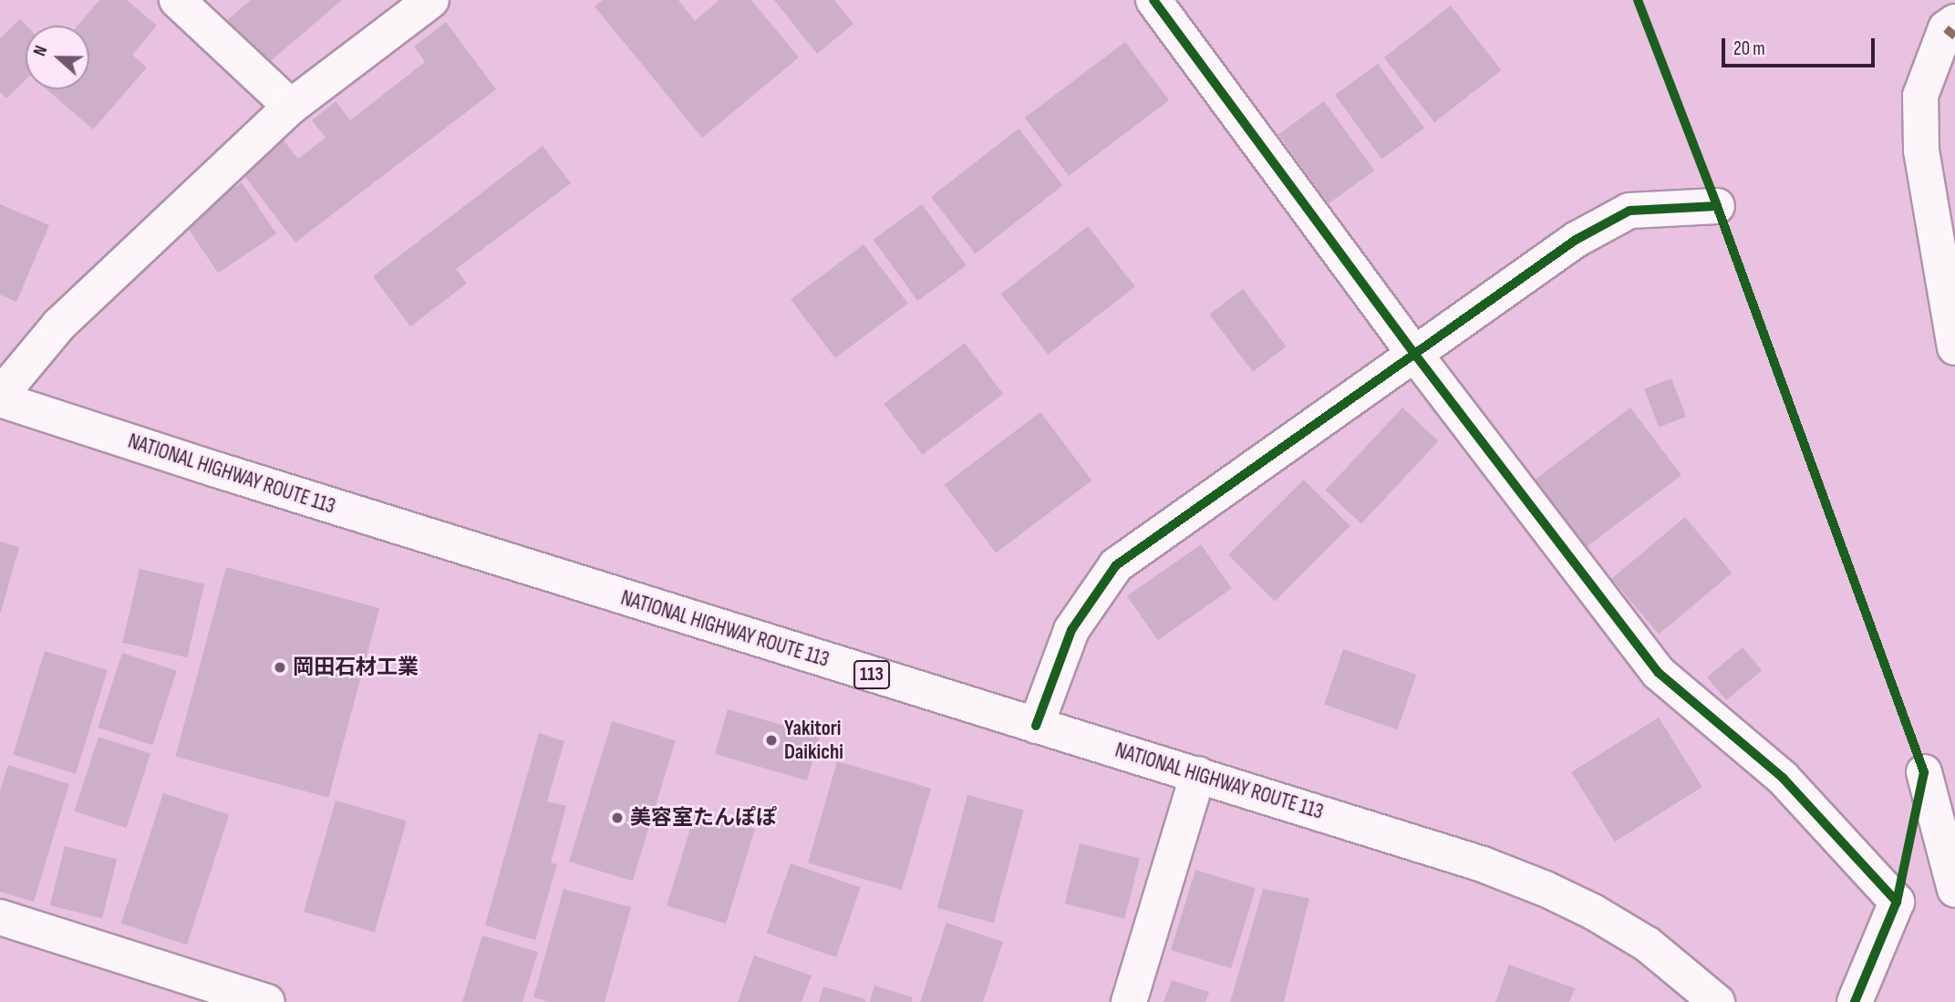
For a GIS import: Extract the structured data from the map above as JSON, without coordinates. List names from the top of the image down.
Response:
{
  "streets": {
    "main road": ["NATIONAL HIGHWAY ROUTE 113", "113"]
  },
  "places": ["岡田石材工業", "Yakitori Daikichi", "美容室たんぽぽ"],
  "scale_bar": "20 m",
  "north": "left"
}
